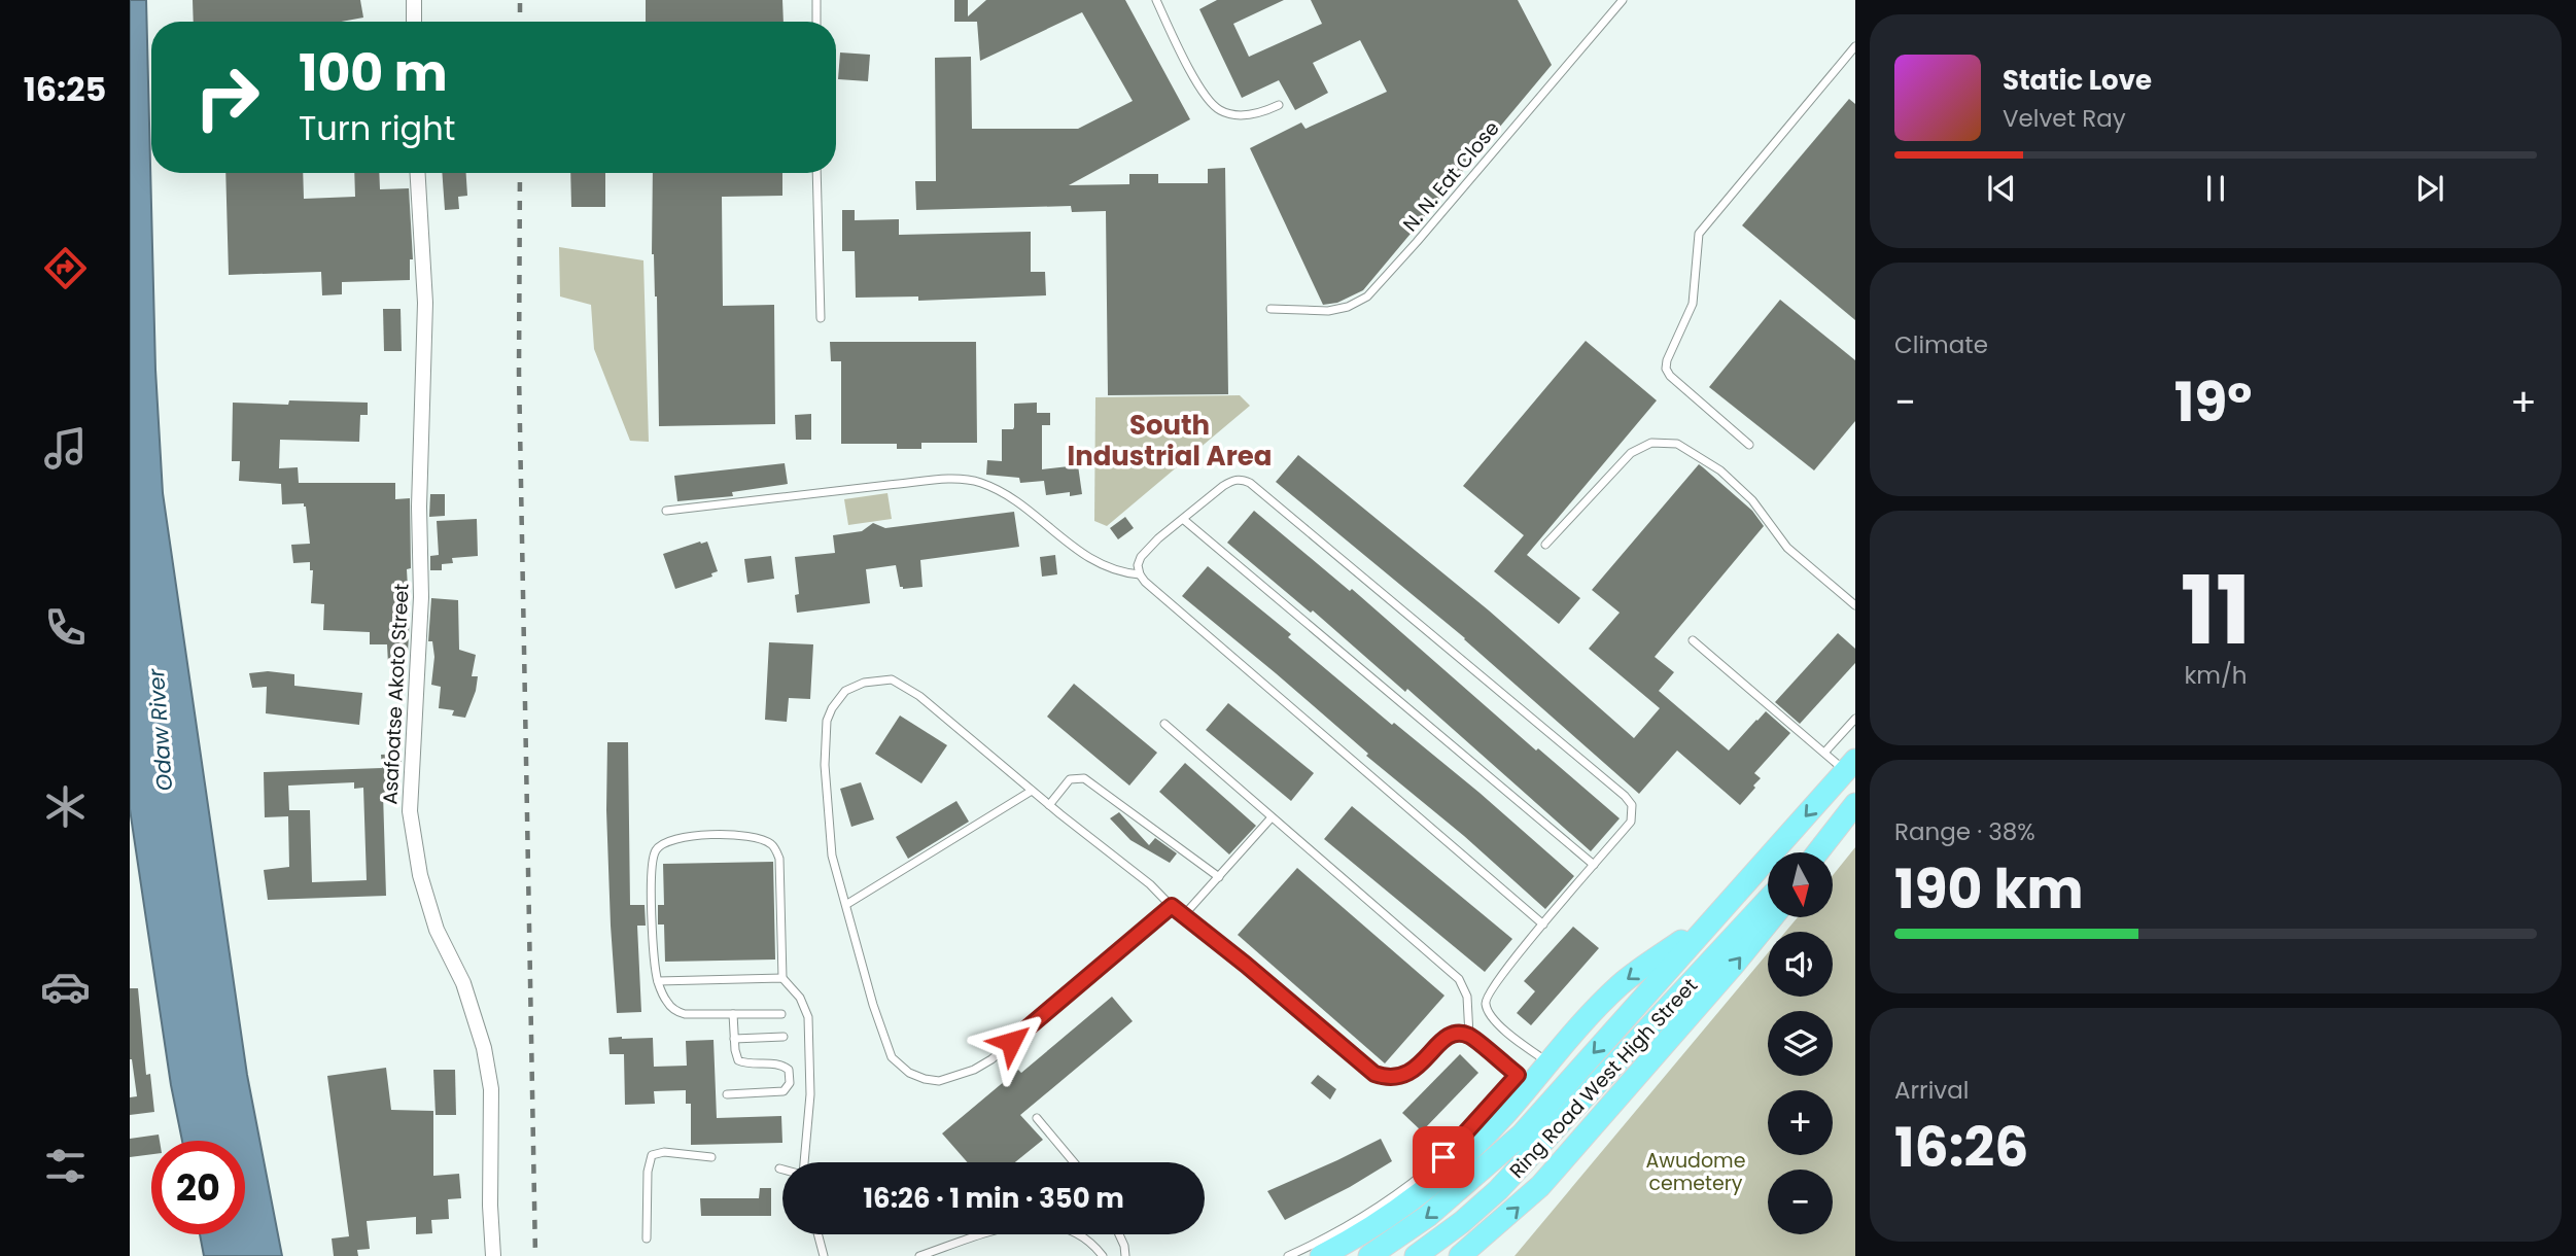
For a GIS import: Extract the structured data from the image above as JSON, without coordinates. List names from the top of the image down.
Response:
{
  "streets": {
    "main road": ["Ring Road West High Street"],
    "street": ["Asafoatse Akoto Street"],
    "lane": ["N. N. Eat Close"]
  },
  "districts": ["South Industrial Area"],
  "water": ["Odaw River"],
  "parks": ["Awudome cemetery"],
  "north": "bottom",
  "page": {
    "tabs": "16:25",
    "turn": ["100 m", "Turn right"],
    "song": ["Static Love", "Velvet Ray"],
    "tile": [
      "Climate",
      ["11", "km/h"],
      ["Range · 38%", "190 km"],
      ["Arrival", "16:26"]
    ],
    "heat": ["−", "19°", "+"],
    "map_buttons": ["+", "−"],
    "limit": "20",
    "trip": "16:26 · 1 min · 350 m"
  }
}
